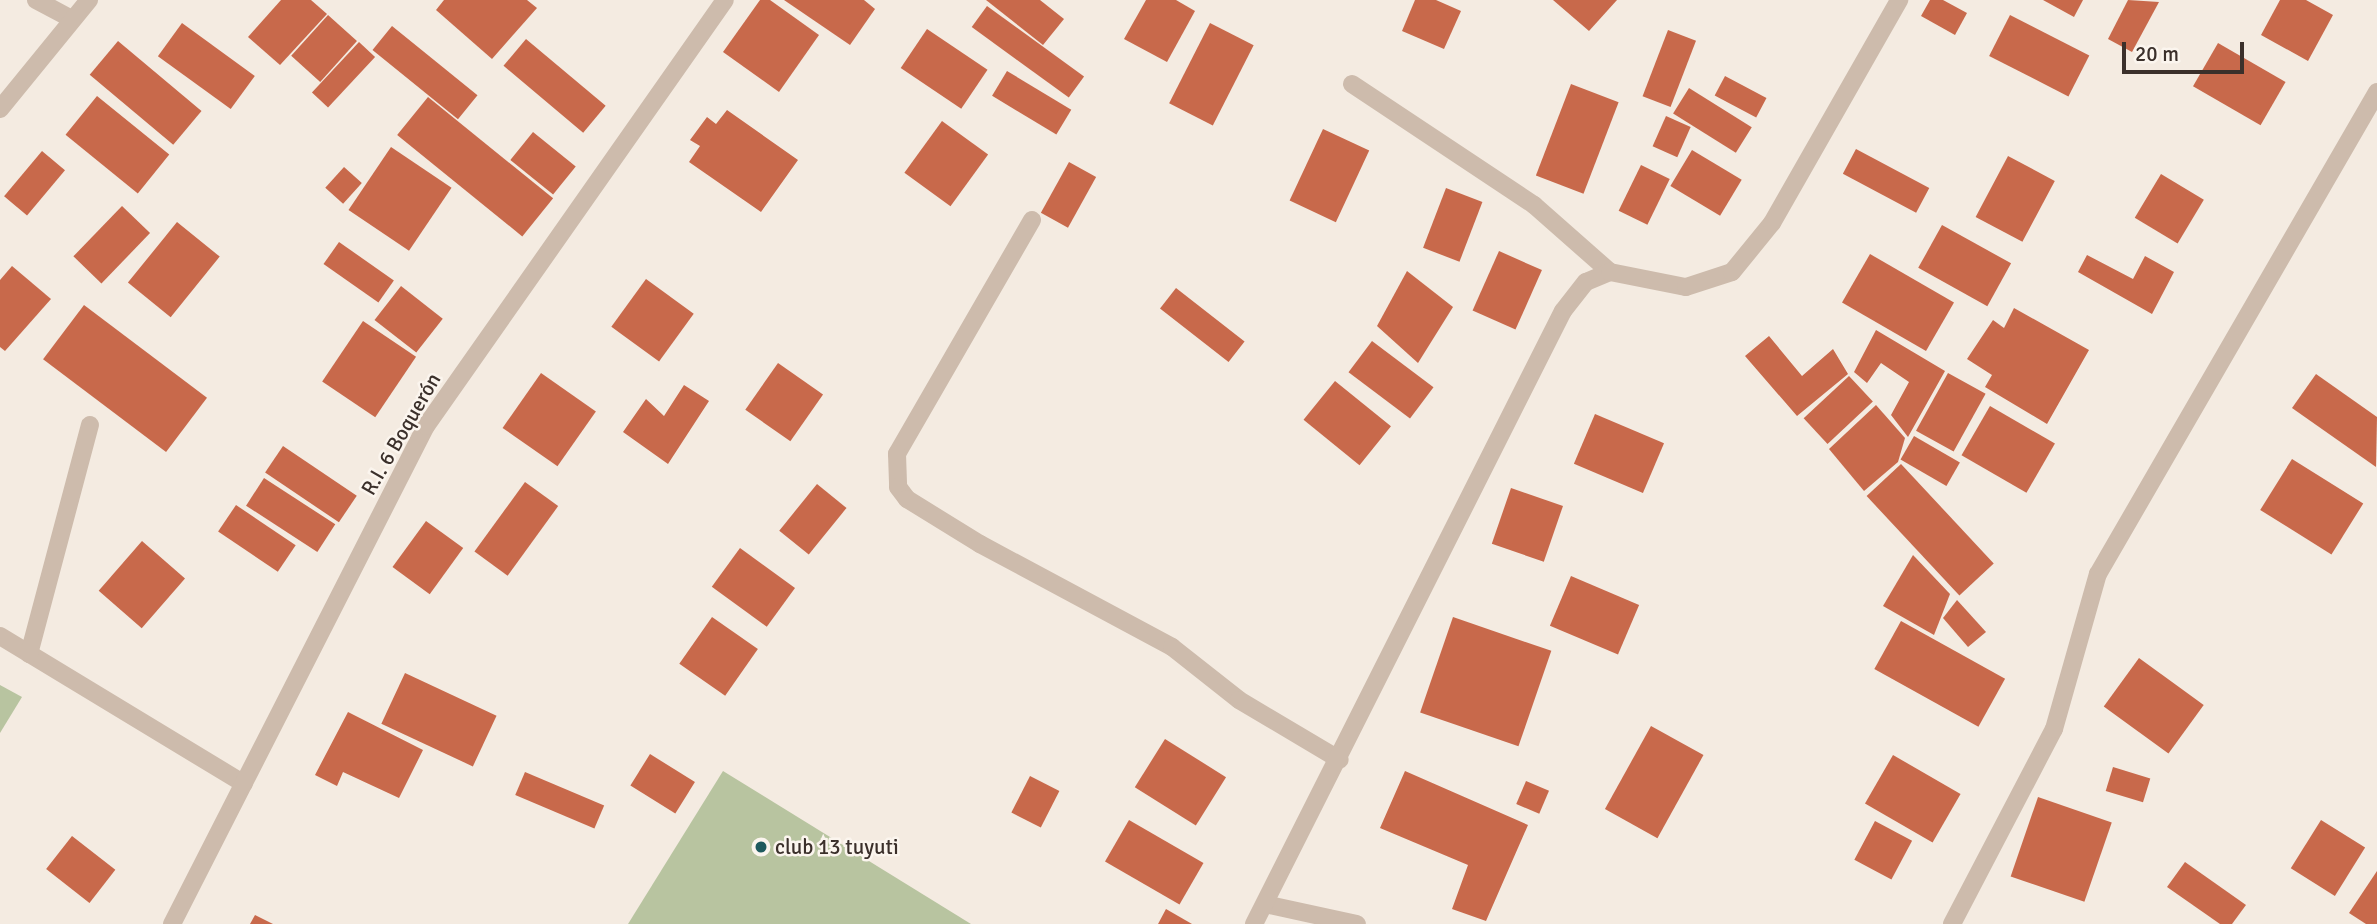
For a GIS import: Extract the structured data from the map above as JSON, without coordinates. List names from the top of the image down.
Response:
{
  "streets": {
    "street": ["R.I. 6 Boquerón"]
  },
  "places": ["club 13 tuyuti"],
  "scale_bar": "20 m"
}
